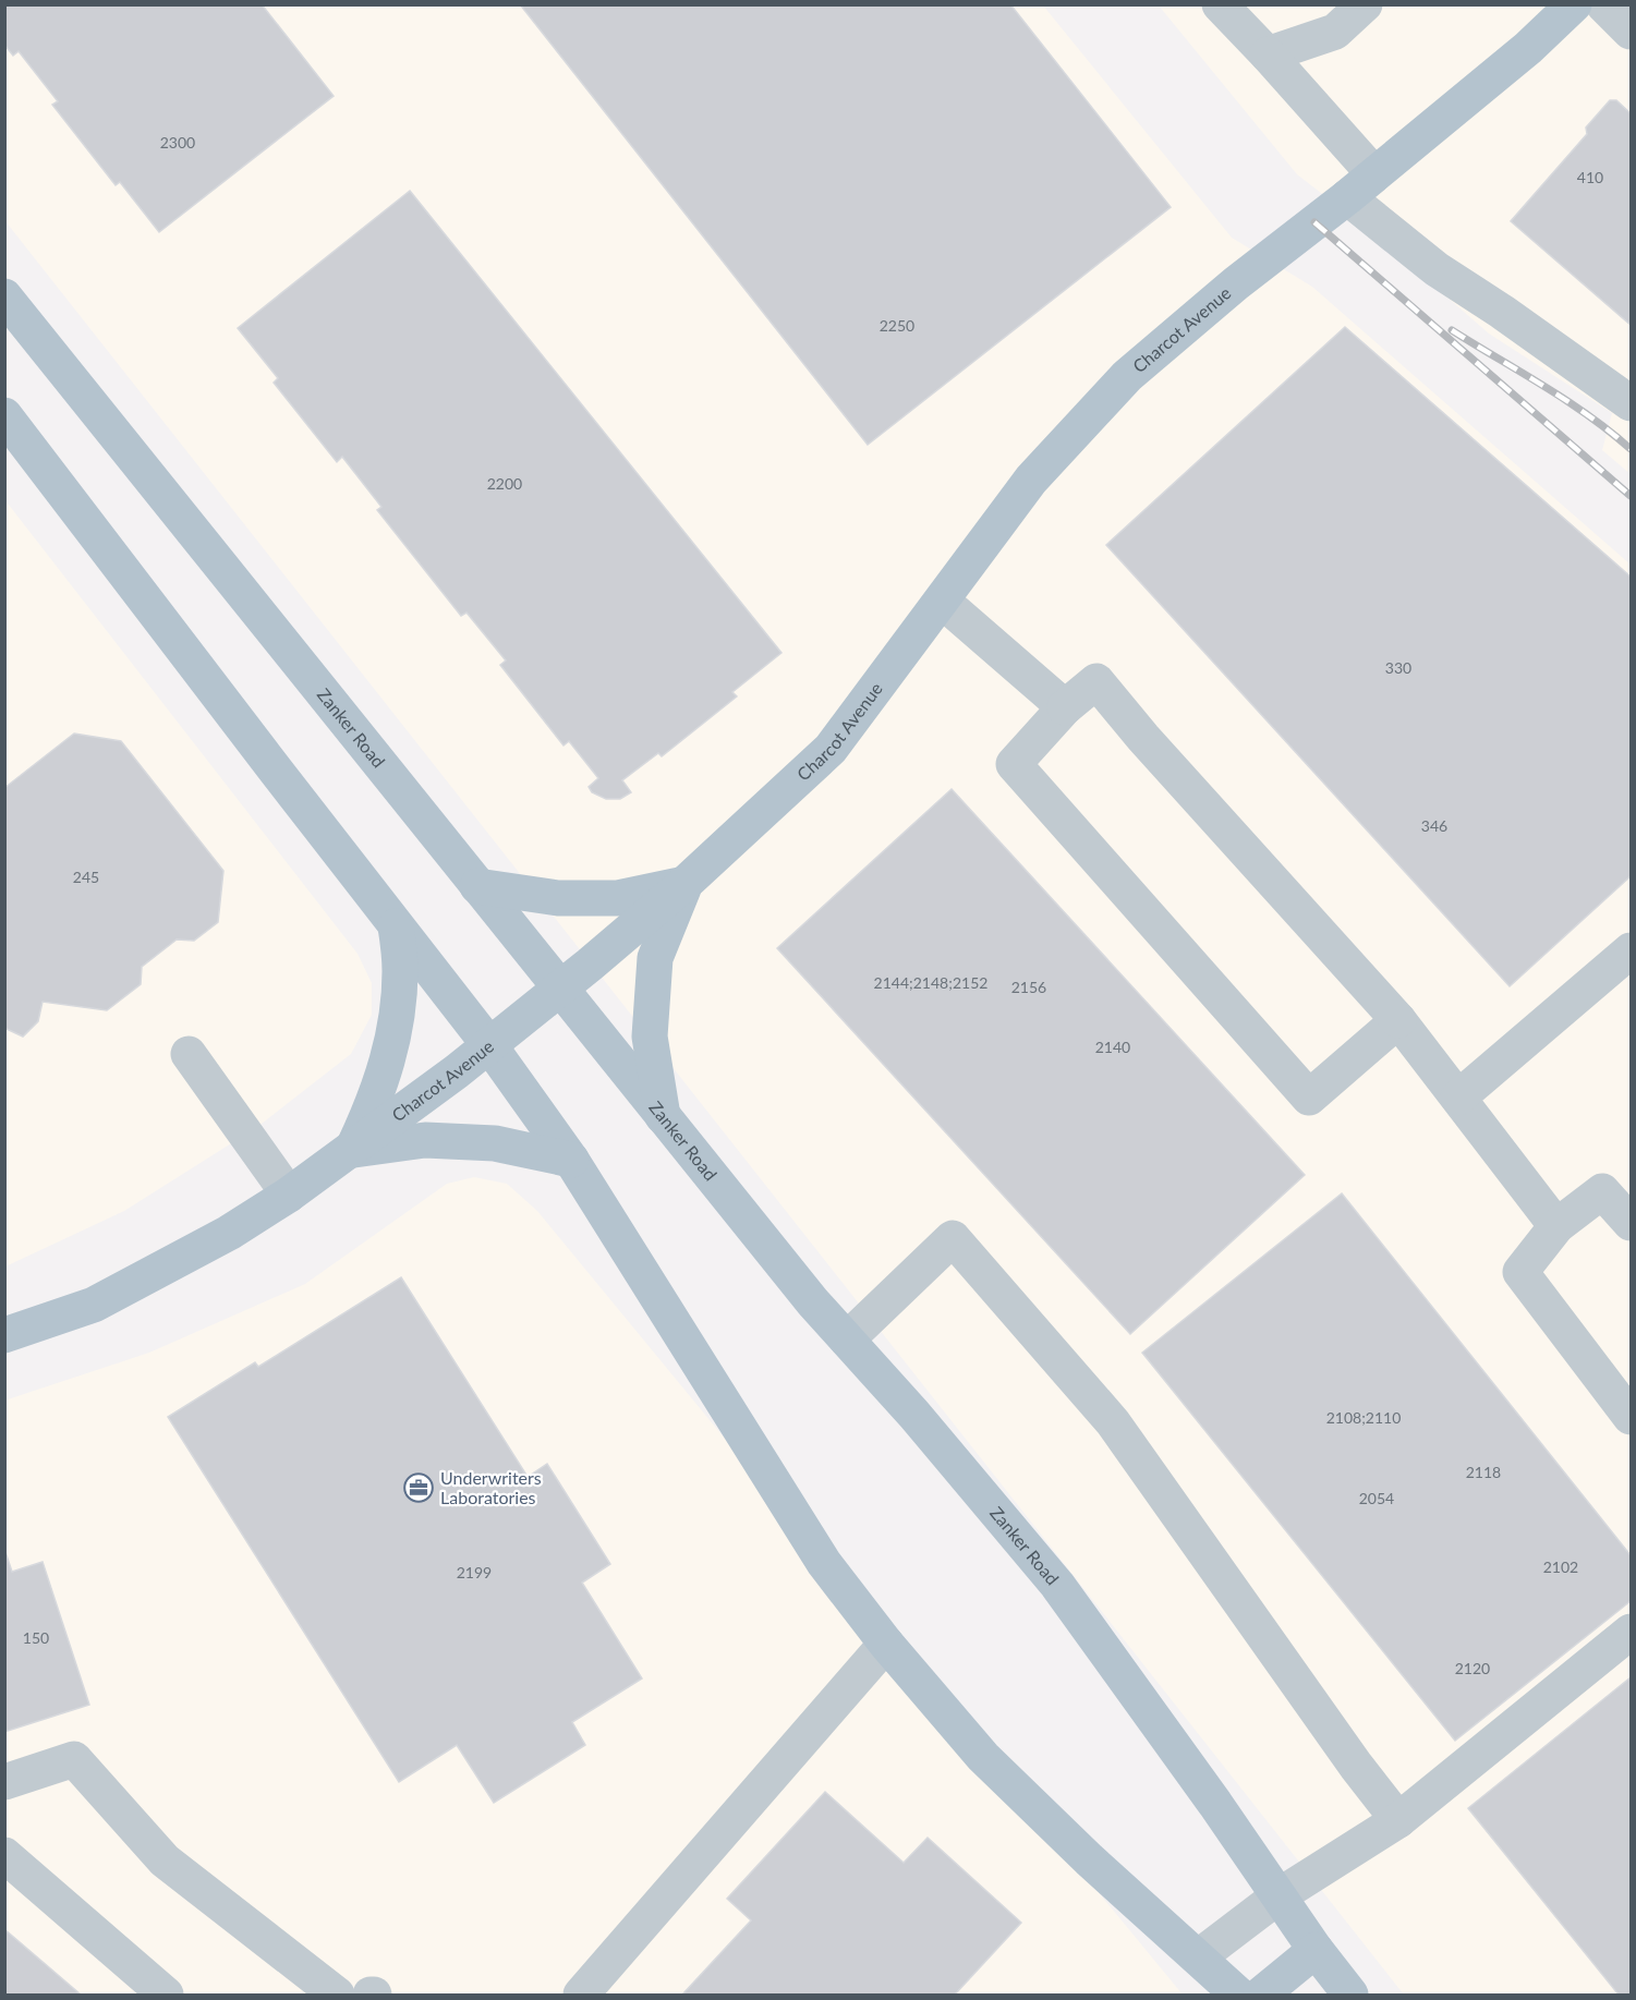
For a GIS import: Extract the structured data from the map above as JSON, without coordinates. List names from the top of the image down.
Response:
{
  "streets": {
    "main road": ["Charcot Avenue", "Zanker Road"]
  },
  "crossings": [
    ["Charcot Avenue", "Zanker Road"]
  ],
  "places": {
    "office": ["Underwriters Laboratories"]
  },
  "house_numbers": [
    "2300",
    "410",
    "2250",
    "2200",
    "330",
    "346",
    "245",
    "2144;2148;2152",
    "2156",
    "2140",
    "2108;2110",
    "2118",
    "2054",
    "2102",
    "2199",
    "150",
    "2120"
  ]
}
